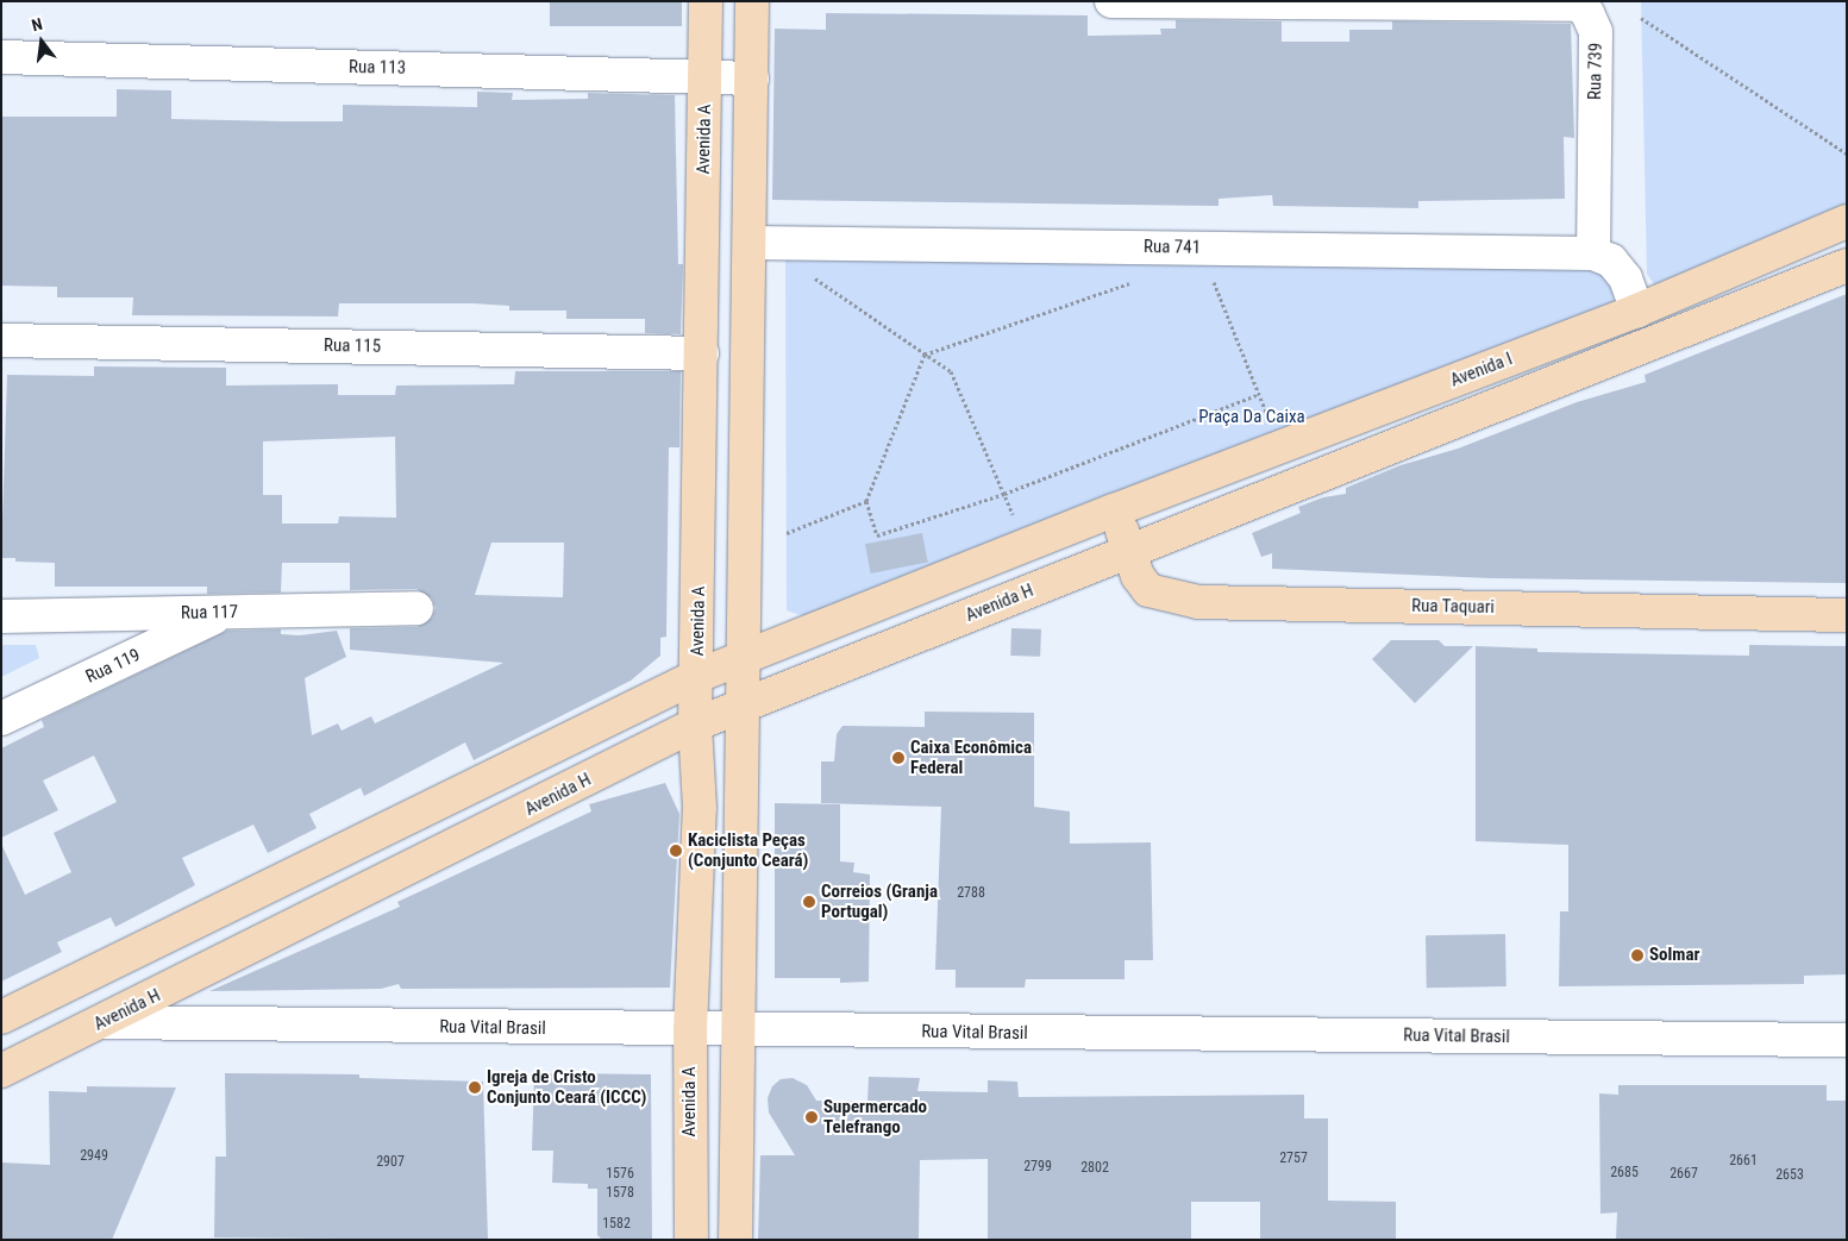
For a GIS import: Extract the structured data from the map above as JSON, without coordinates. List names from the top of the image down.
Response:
{
  "streets": {
    "street": [
      "Rua 113",
      "Rua 739",
      "Avenida A",
      "Rua 741",
      "Rua 115",
      "Avenida I",
      "Avenida H",
      "Rua Taquari",
      "Rua 117",
      "Rua 119",
      "Rua Vital Brasil"
    ]
  },
  "crossings": [
    ["Rua 113", "Avenida A"],
    ["Rua 739", "Rua 741"],
    ["Avenida A", "Rua 115"],
    ["Avenida A", "Avenida H"],
    ["Avenida A", "Rua Vital Brasil"],
    ["Avenida I", "Rua Taquari"],
    ["Avenida H", "Rua Taquari"],
    ["Avenida H", "Rua Vital Brasil"],
    ["Rua 117", "Rua 119"]
  ],
  "parks": ["Praça Da Caixa"],
  "places": [
    "Caixa Econômica Federal",
    "Kaciclista Peças (Conjunto Ceará)",
    "Correios (Granja Portugal)",
    "Solmar",
    "Igreja de Cristo Conjunto Ceará (ICCC)",
    "Supermercado Telefrango"
  ],
  "house_numbers": [
    "2788",
    "2949",
    "2757",
    "2661",
    "2907",
    "2799",
    "2802",
    "2685",
    "1576",
    "2667",
    "2653",
    "1578",
    "1582"
  ],
  "north": "top"
}
